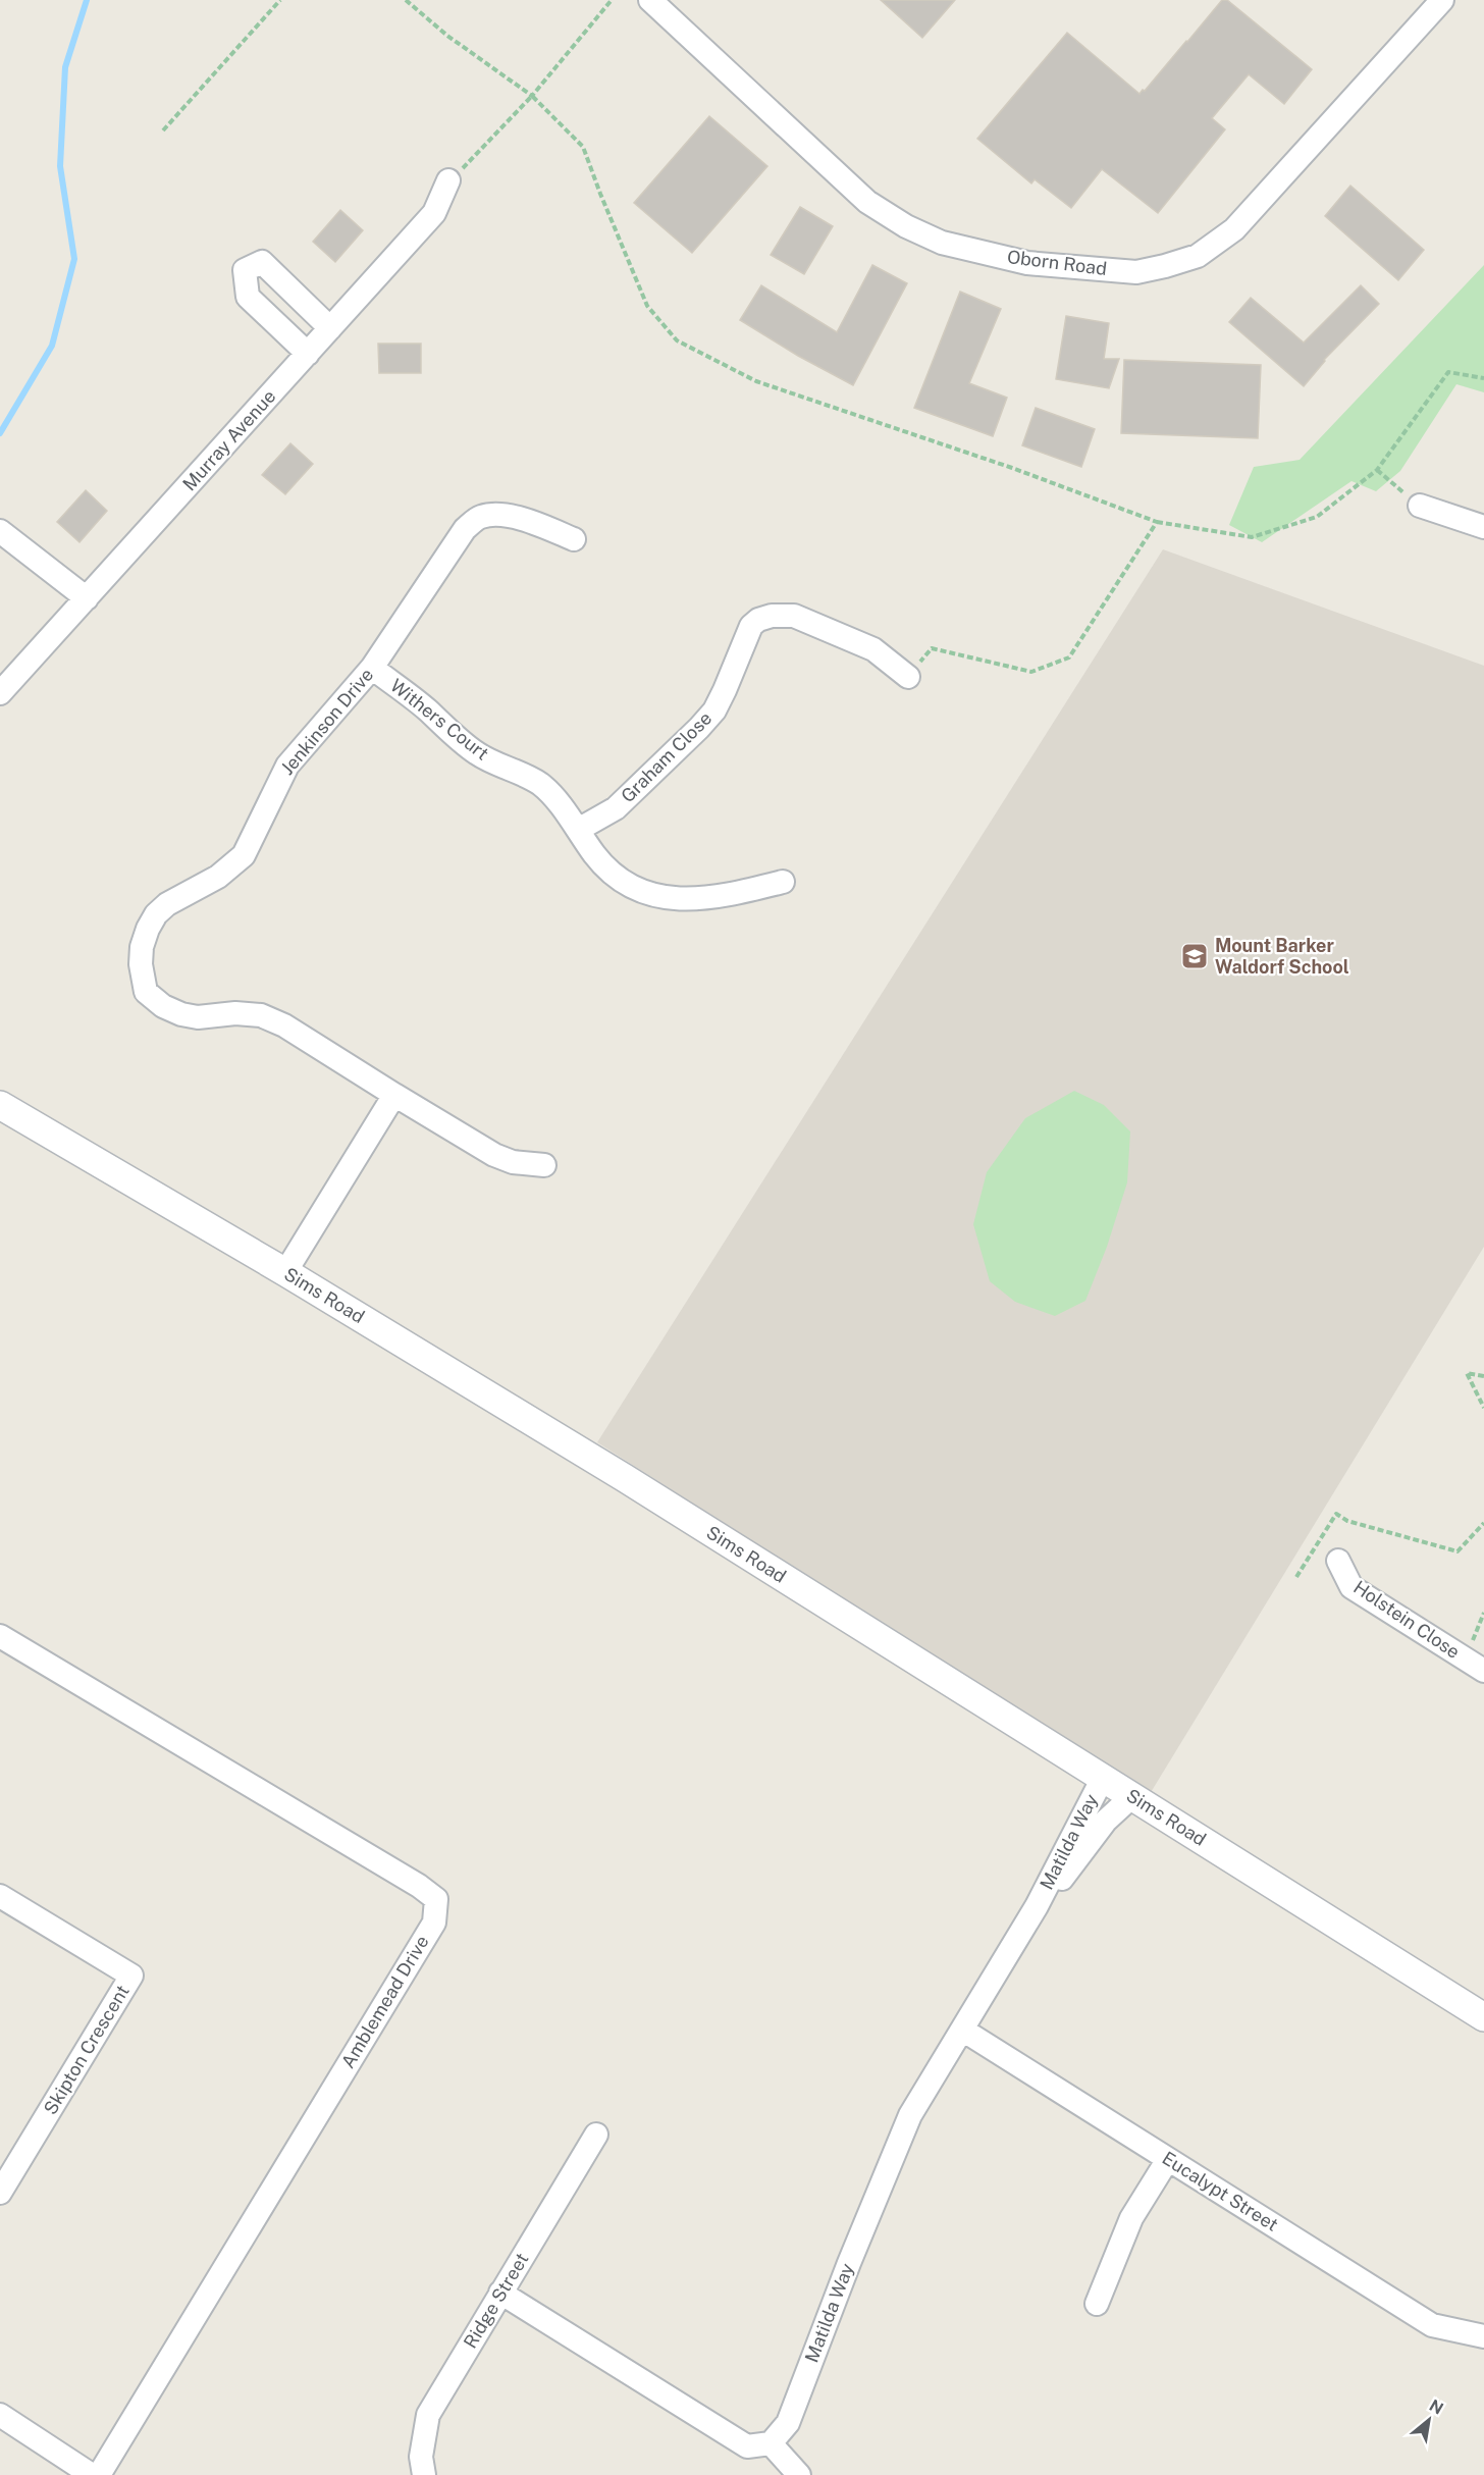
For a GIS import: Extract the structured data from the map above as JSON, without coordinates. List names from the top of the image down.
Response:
{
  "streets": {
    "street": [
      "Oborn Road",
      "Murray Avenue",
      "Withers Court",
      "Jenkinson Drive",
      "Graham Close",
      "Sims Road",
      "Holstein Close",
      "Matilda Way",
      "Amblemead Drive",
      "Skipton Crescent",
      "Eucalypt Street",
      "Ridge Street"
    ]
  },
  "crossings": [
    ["Withers Court", "Jenkinson Drive"],
    ["Withers Court", "Graham Close"],
    ["Sims Road", "Matilda Way"],
    ["Matilda Way", "Eucalypt Street"]
  ],
  "places": {
    "school or university": ["Mount Barker Waldorf School"]
  },
  "north": "top right"
}
